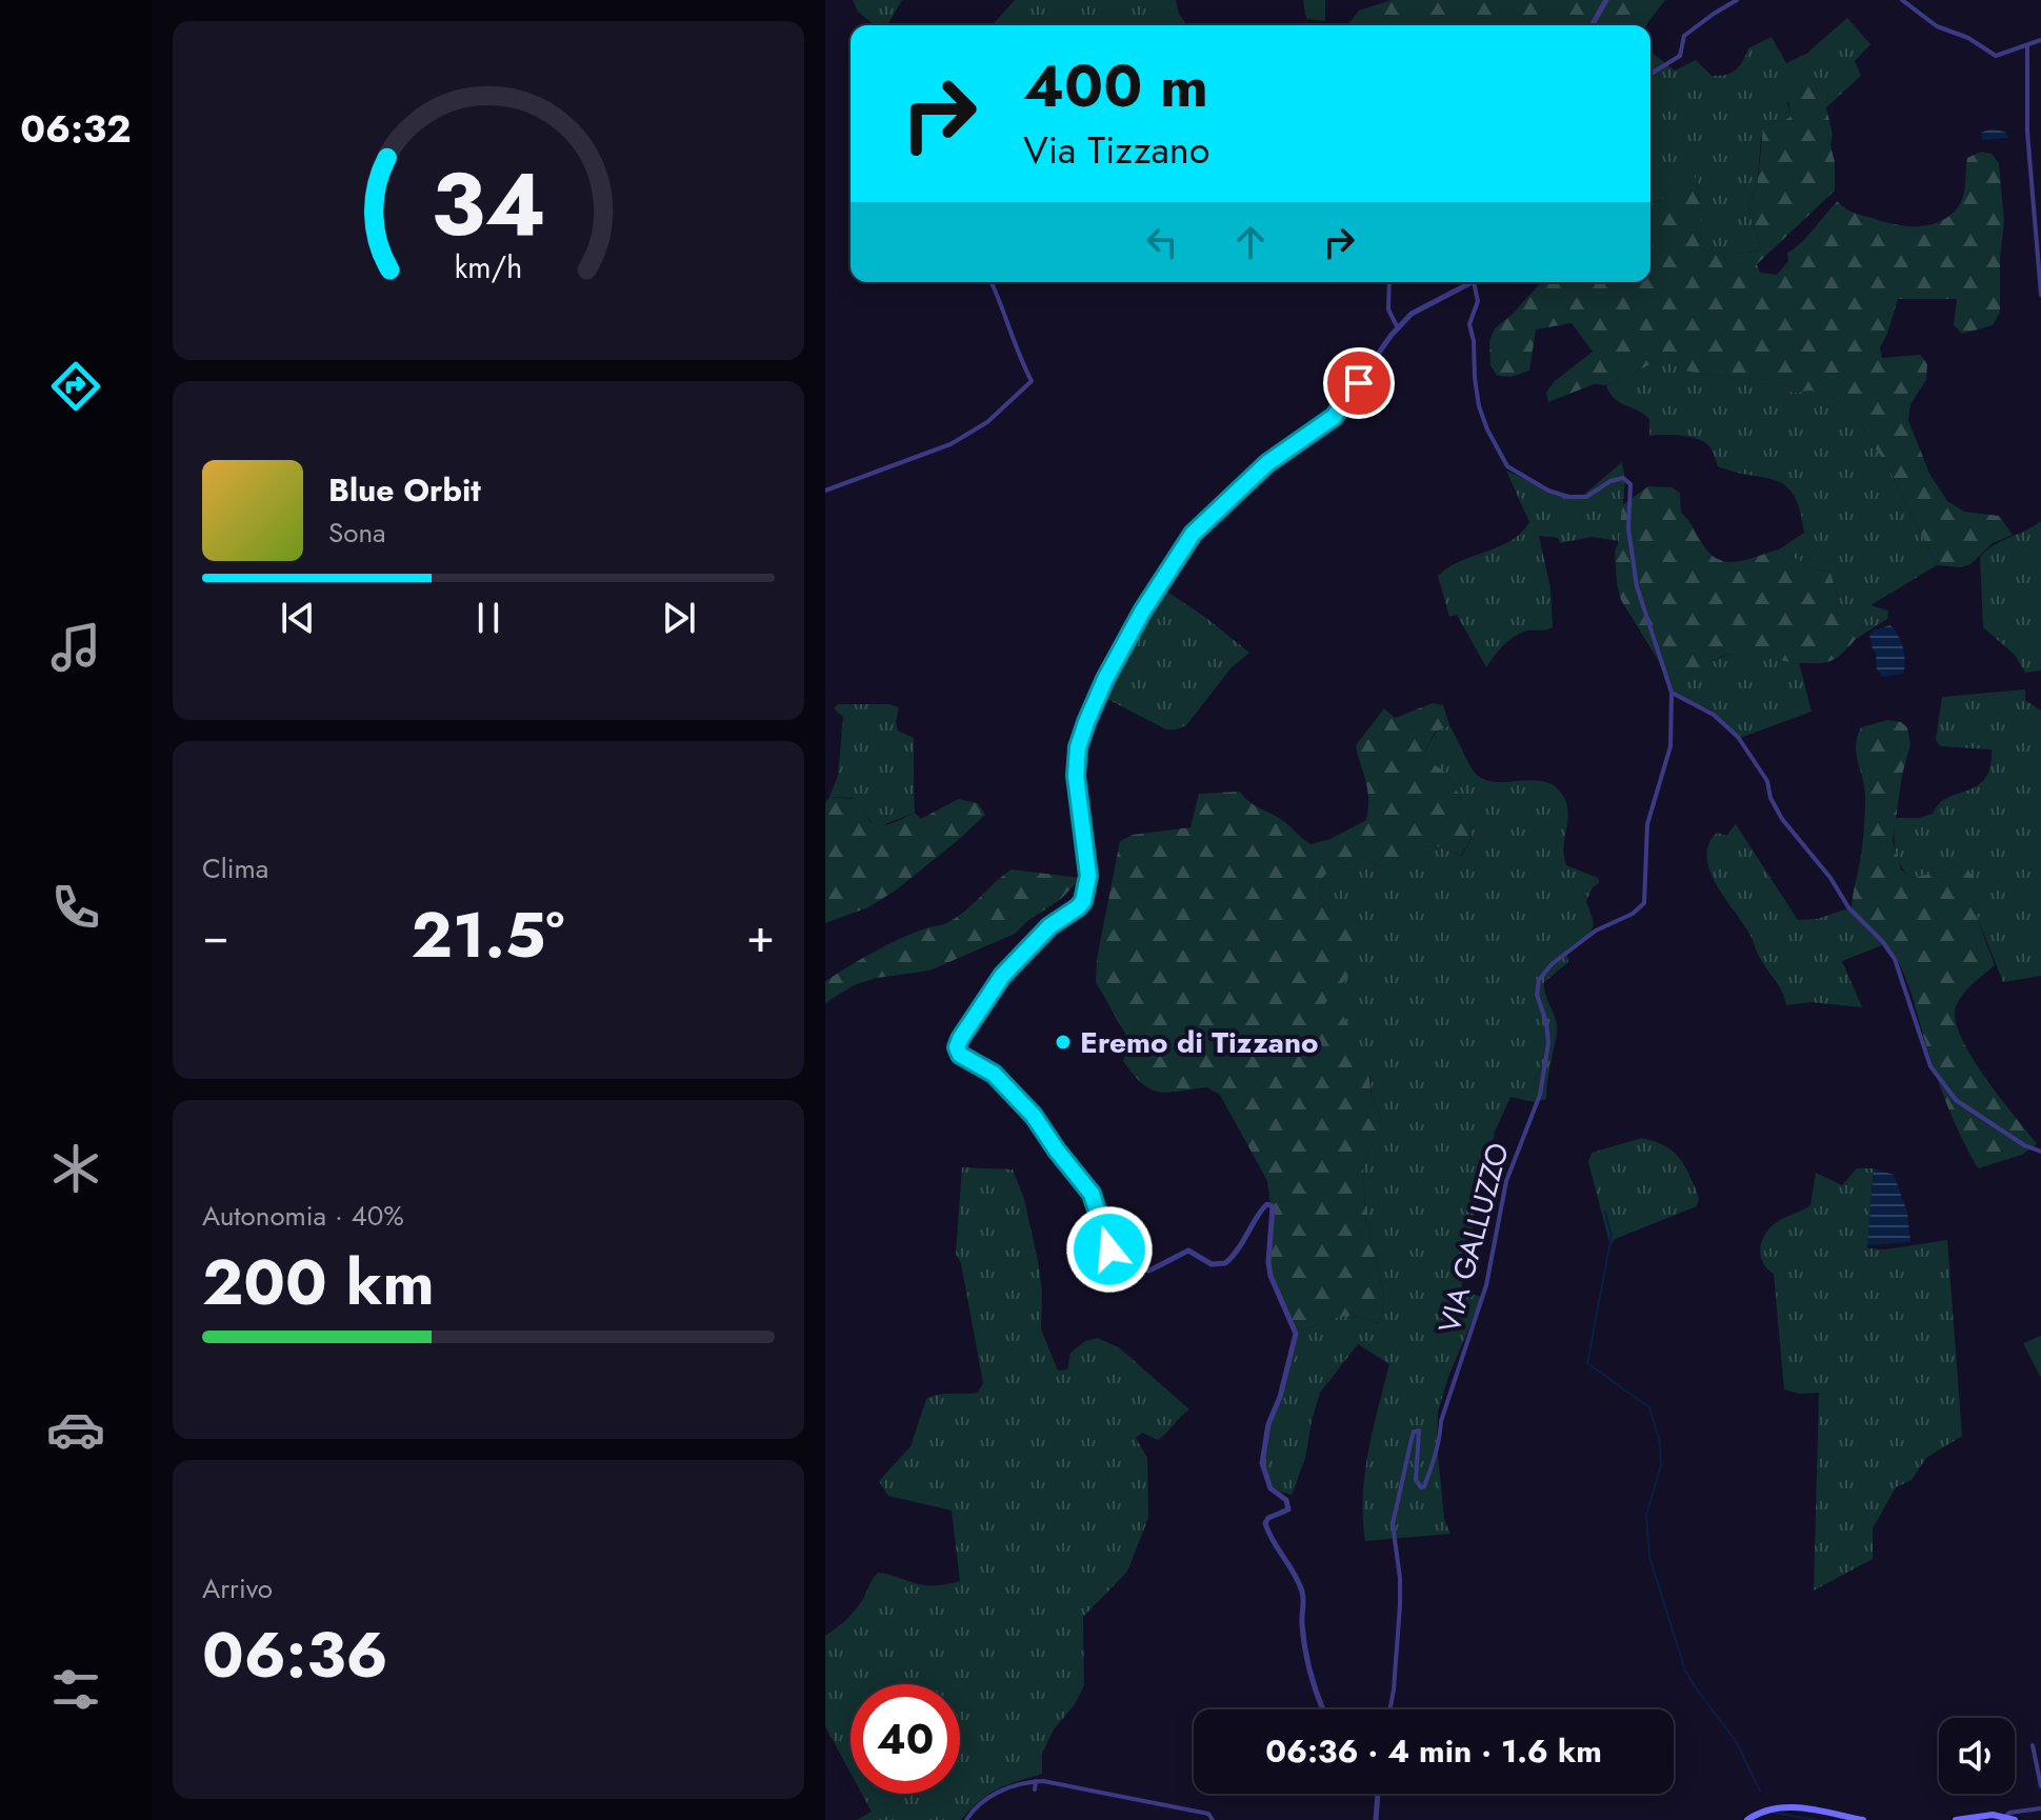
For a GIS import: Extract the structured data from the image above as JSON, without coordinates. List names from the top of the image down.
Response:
{
  "streets": {
    "street": ["VIA GALLUZZO"]
  },
  "places": ["Eremo di Tizzano"],
  "page": {
    "tabs": "06:32",
    "turn": ["400 m", "Via Tizzano"],
    "song": ["Blue Orbit", "Sona"],
    "tile": [
      "Clima",
      ["Autonomia · 40%", "200 km"],
      ["Arrivo", "06:36"]
    ],
    "heat": ["−", "21.5°", "+"],
    "limit": "40",
    "trip": "06:36 · 4 min · 1.6 km",
    "gauge": ["34", "km/h"]
  }
}
